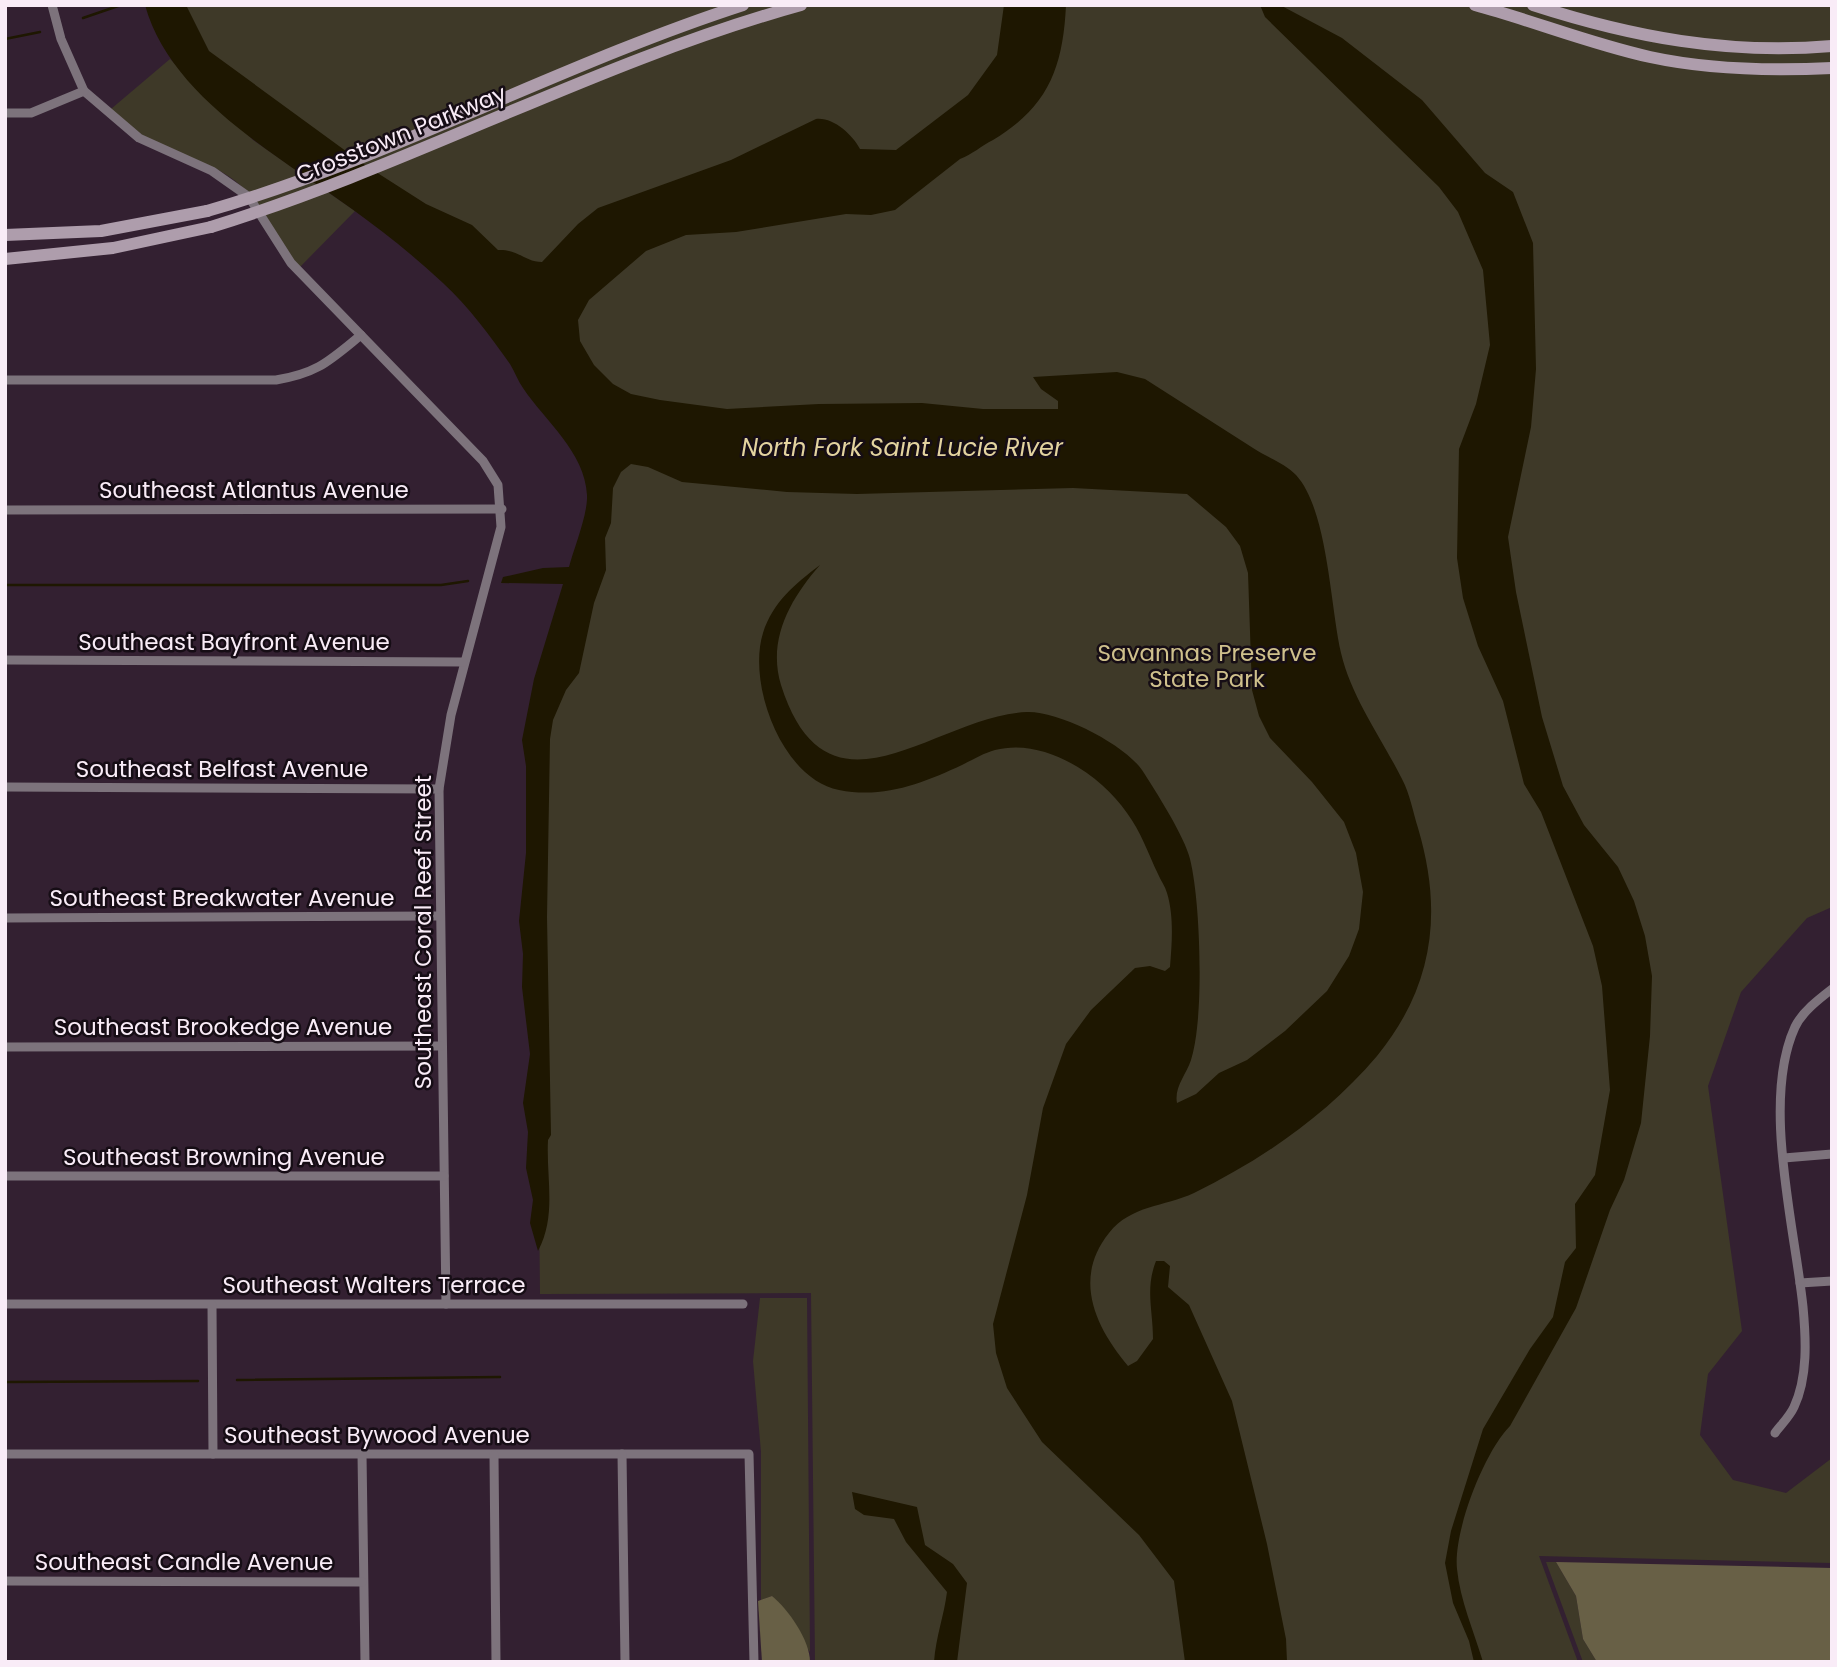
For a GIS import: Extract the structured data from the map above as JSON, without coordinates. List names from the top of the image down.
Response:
{
  "streets": {
    "main road": ["Crosstown Parkway"],
    "street": [
      "Southeast Atlantus Avenue",
      "Southeast Bayfront Avenue",
      "Southeast Belfast Avenue",
      "Southeast Breakwater Avenue",
      "Southeast Coral Reef Street",
      "Southeast Brookedge Avenue",
      "Southeast Browning Avenue",
      "Southeast Walters Terrace",
      "Southeast Bywood Avenue",
      "Southeast Candle Avenue"
    ]
  },
  "crossings": [
    ["Southeast Atlantus Avenue", "Southeast Coral Reef Street"],
    ["Southeast Bayfront Avenue", "Southeast Coral Reef Street"],
    ["Southeast Belfast Avenue", "Southeast Coral Reef Street"],
    ["Southeast Breakwater Avenue", "Southeast Coral Reef Street"],
    ["Southeast Coral Reef Street", "Southeast Brookedge Avenue"],
    ["Southeast Coral Reef Street", "Southeast Browning Avenue"],
    ["Southeast Coral Reef Street", "Southeast Walters Terrace"]
  ],
  "water": ["North Fork Saint Lucie River"],
  "parks": ["Savannas Preserve State Park"]
}
